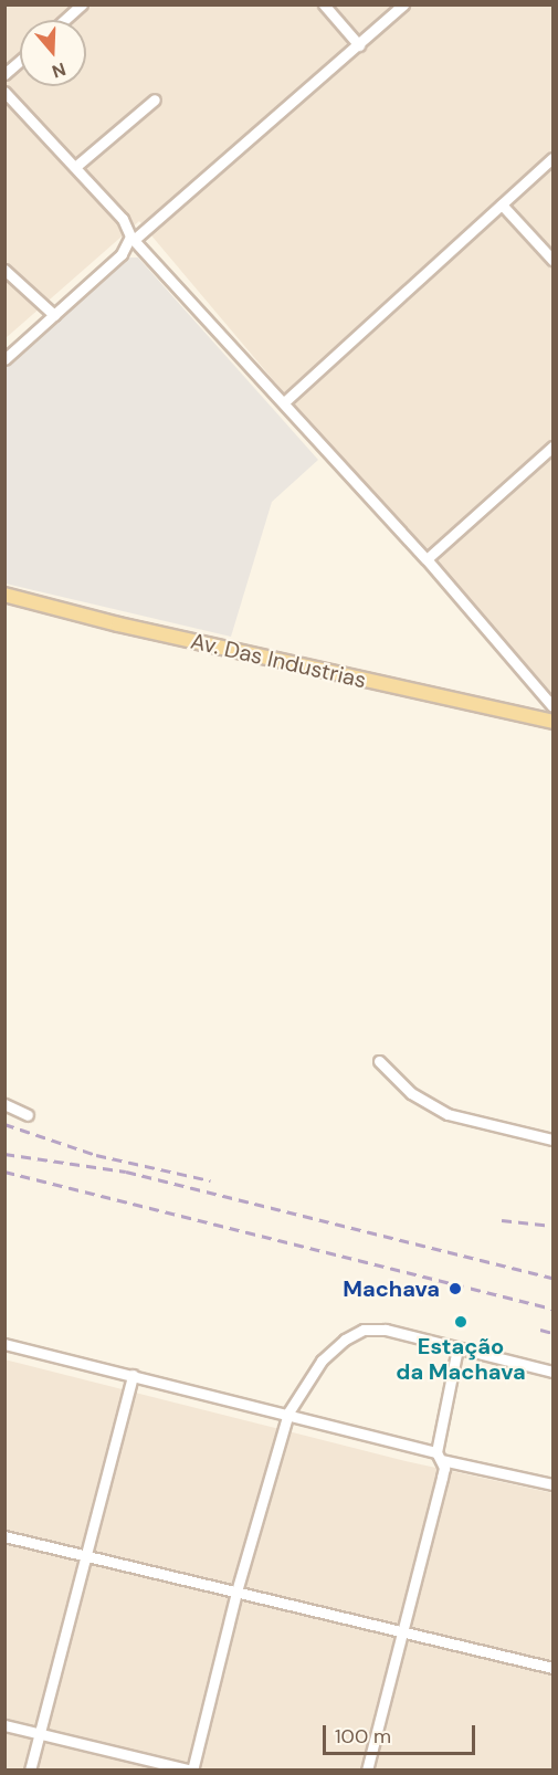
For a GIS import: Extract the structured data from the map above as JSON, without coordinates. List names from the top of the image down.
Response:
{
  "streets": {
    "main road": ["Av. Das Industrias"]
  },
  "places": ["Machava", "Estação da Machava"],
  "scale_bar": "100 m",
  "north": "bottom"
}
